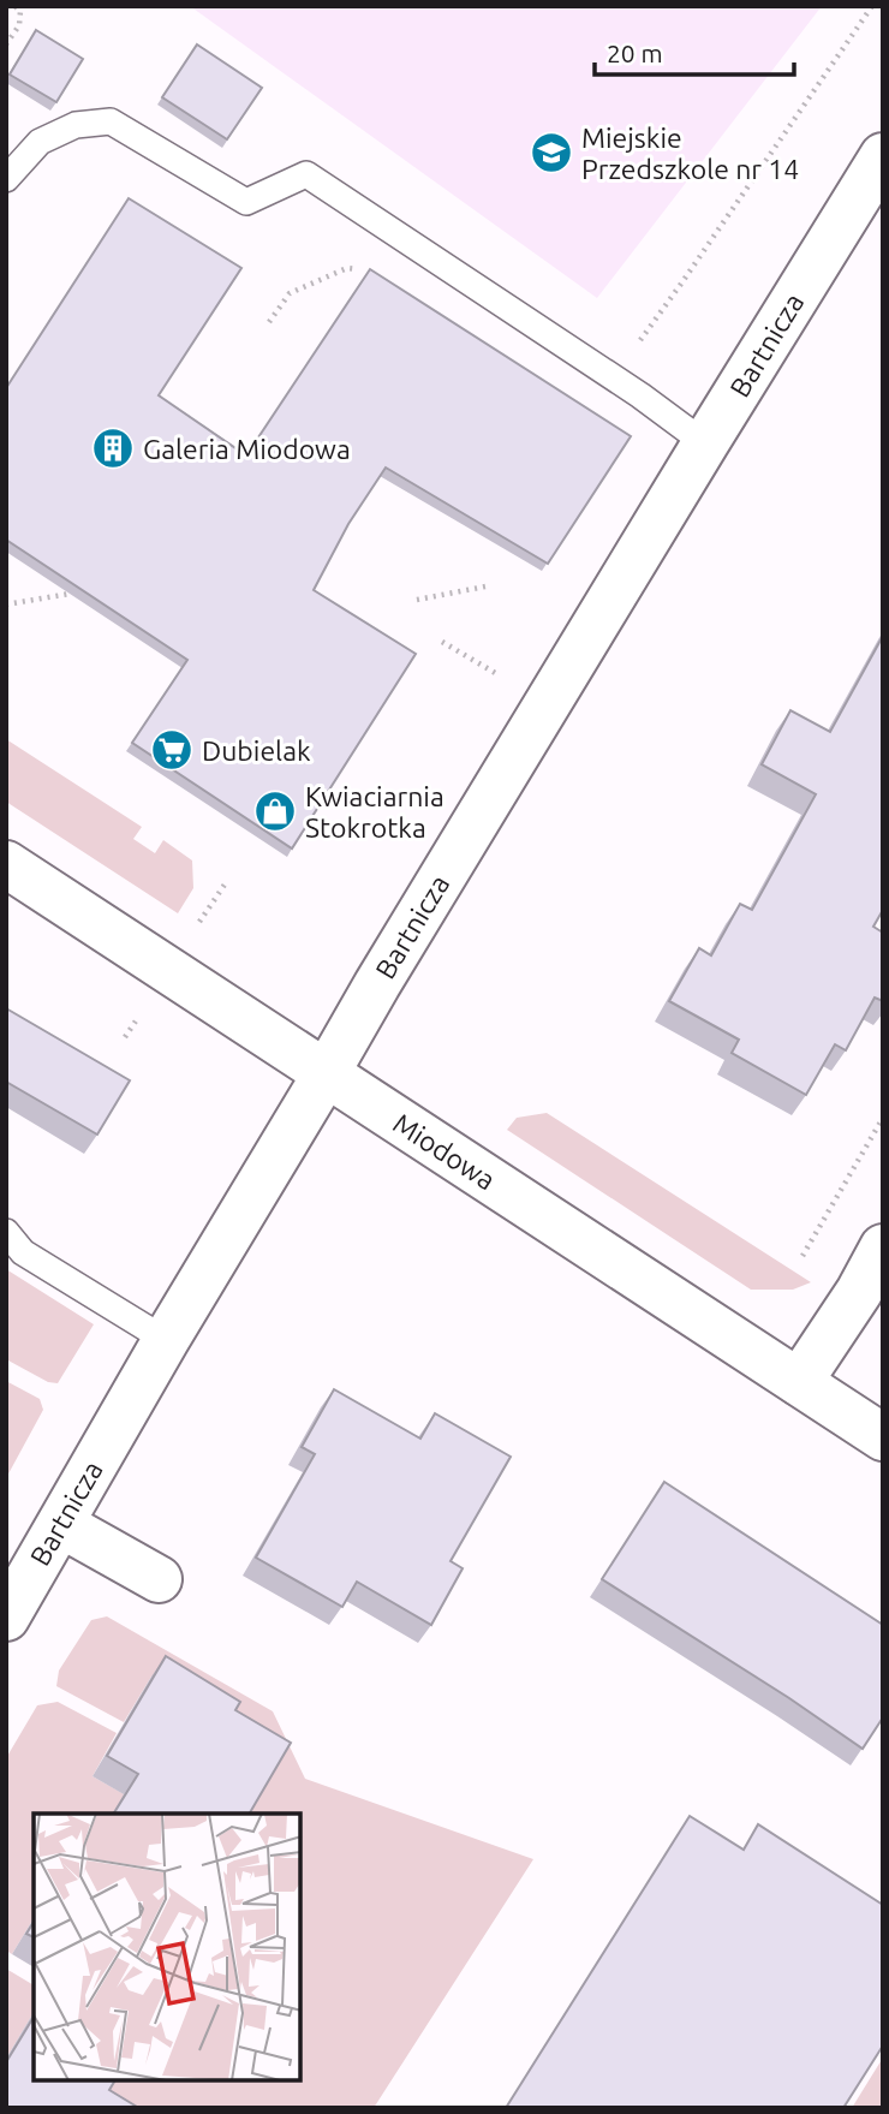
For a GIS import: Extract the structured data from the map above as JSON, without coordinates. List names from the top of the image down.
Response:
{
  "streets": {
    "street": ["Bartnicza", "Miodowa"]
  },
  "crossings": [
    ["Bartnicza", "Miodowa"]
  ],
  "places": {
    "school or university": ["Miejskie Przedszkole nr 14"],
    "building": ["Galeria Miodowa"],
    "supermarket": ["Dubielak"],
    "shop": ["Kwiaciarnia Stokrotka"]
  },
  "scale_bar": "20 m"
}
